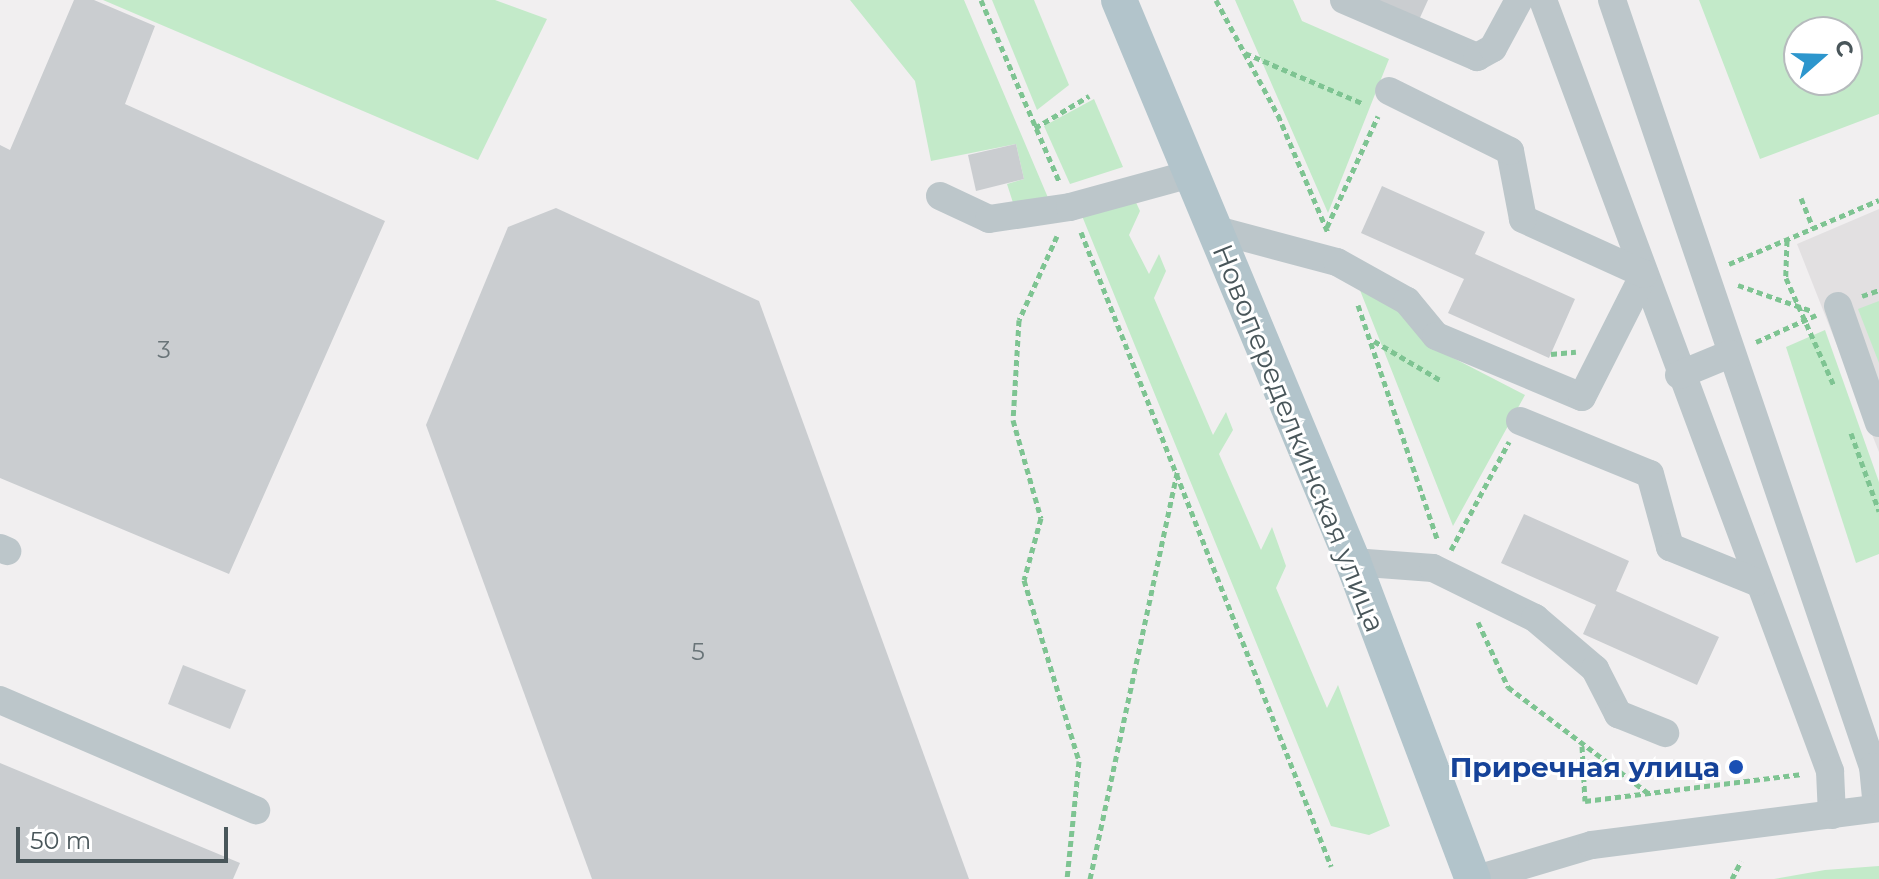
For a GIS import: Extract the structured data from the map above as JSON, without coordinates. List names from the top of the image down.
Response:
{
  "streets": {
    "main road": ["Новопеределкинская улица"]
  },
  "places": ["Приречная улица"],
  "house_numbers": ["3", "5"],
  "scale_bar": "50 m",
  "north": "right"
}
